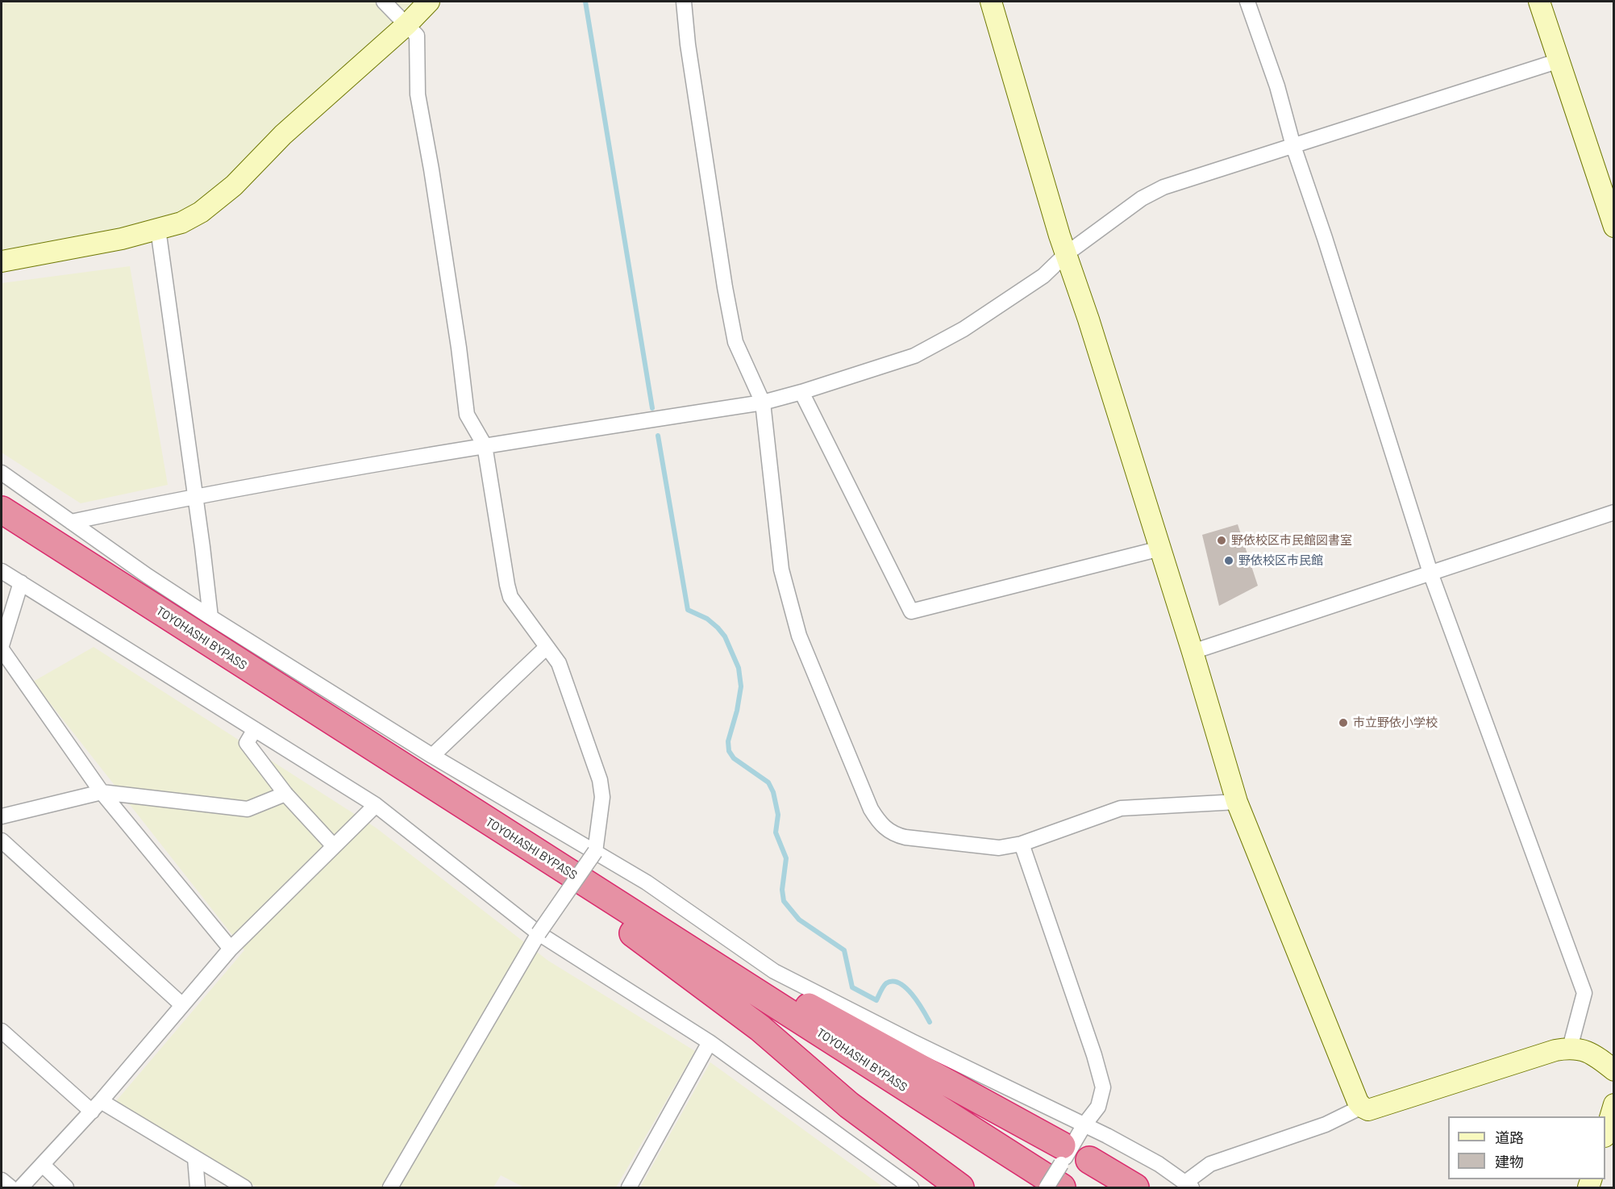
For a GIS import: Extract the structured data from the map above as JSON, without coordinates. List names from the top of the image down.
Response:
{
  "streets": {
    "highway": ["TOYOHASHI BYPASS"]
  },
  "places": ["野依校区市民館図書室", "野依校区市民館", "市立野依小学校"],
  "legend": ["道路", "建物"]
}
